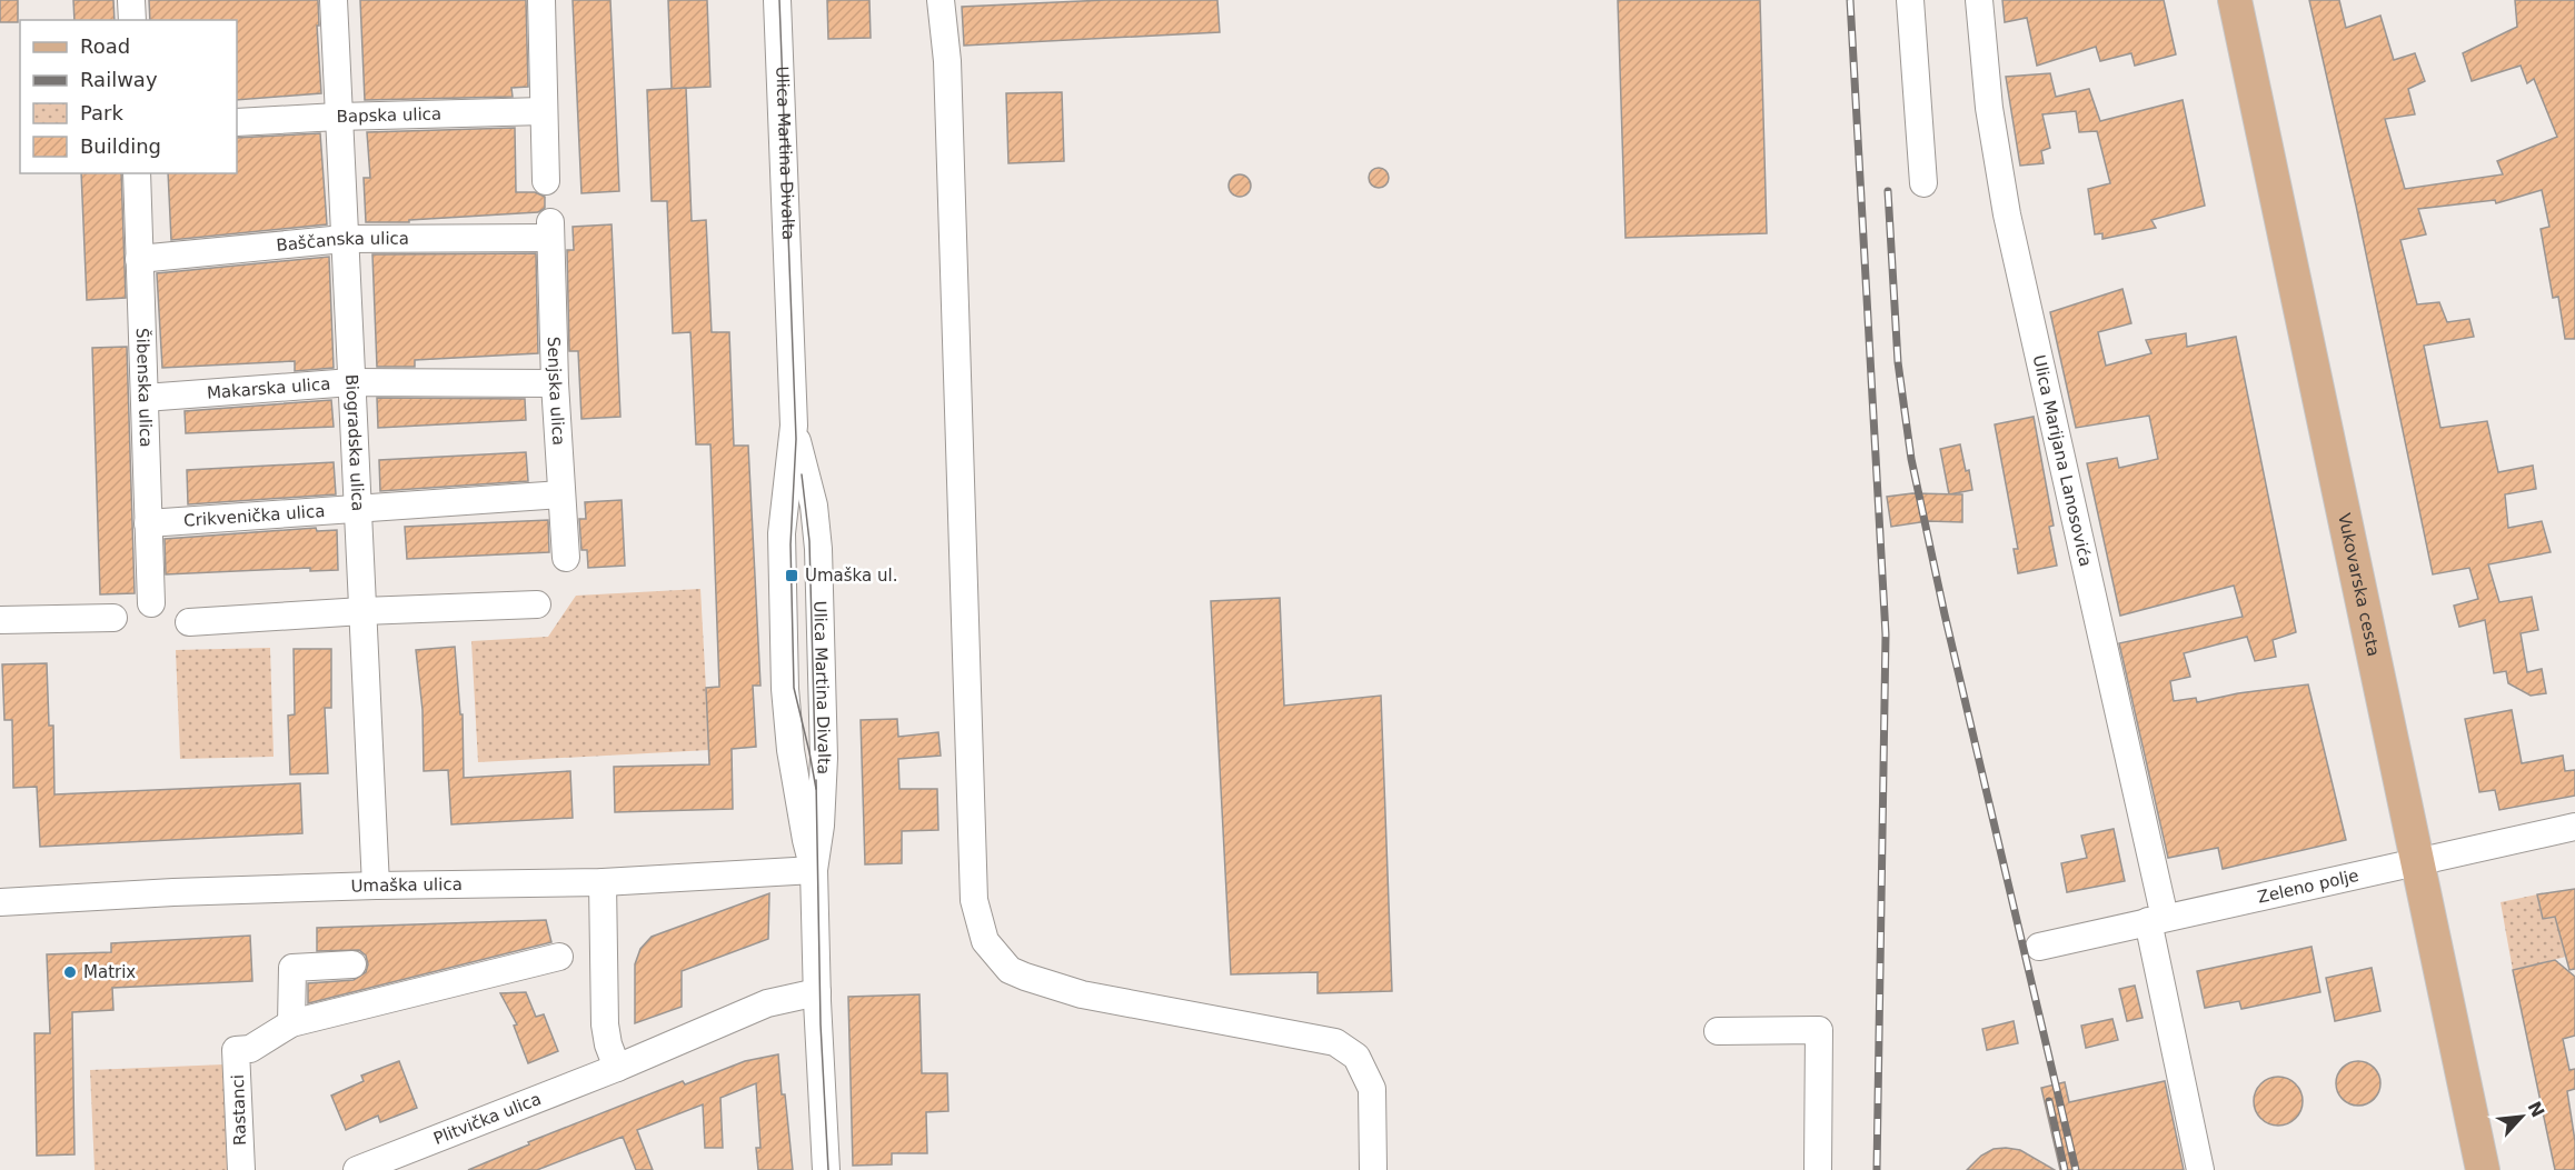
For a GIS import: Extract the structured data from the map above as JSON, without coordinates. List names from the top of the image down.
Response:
{
  "streets": {
    "main road": ["Vukovarska cesta"],
    "street": [
      "Bapska ulica",
      "Ulica Martina Divalta",
      "Baščanska ulica",
      "Šibenska ulica",
      "Makarska ulica",
      "Senjska ulica",
      "Biogradska ulica",
      "Ulica Marijana Lanosovića",
      "Crikvenička ulica",
      "Umaška ulica",
      "Zeleno polje",
      "Rastanci",
      "Plitvička ulica"
    ]
  },
  "crossings": [
    ["Bapska ulica", "Biogradska ulica"],
    ["Ulica Martina Divalta", "Umaška ulica"],
    ["Ulica Martina Divalta", "Plitvička ulica"],
    ["Baščanska ulica", "Šibenska ulica"],
    ["Baščanska ulica", "Senjska ulica"],
    ["Baščanska ulica", "Biogradska ulica"],
    ["Šibenska ulica", "Makarska ulica"],
    ["Šibenska ulica", "Crikvenička ulica"],
    ["Makarska ulica", "Senjska ulica"],
    ["Makarska ulica", "Biogradska ulica"],
    ["Senjska ulica", "Crikvenička ulica"],
    ["Biogradska ulica", "Crikvenička ulica"],
    ["Biogradska ulica", "Umaška ulica"],
    ["Ulica Marijana Lanosovića", "Zeleno polje"],
    ["Vukovarska cesta", "Zeleno polje"]
  ],
  "places": {
    "transit": ["Umaška ul."],
    "other": ["Matrix"]
  },
  "legend": [
    "Road",
    "Railway",
    "Park",
    "Building"
  ],
  "north": "top right"
}
